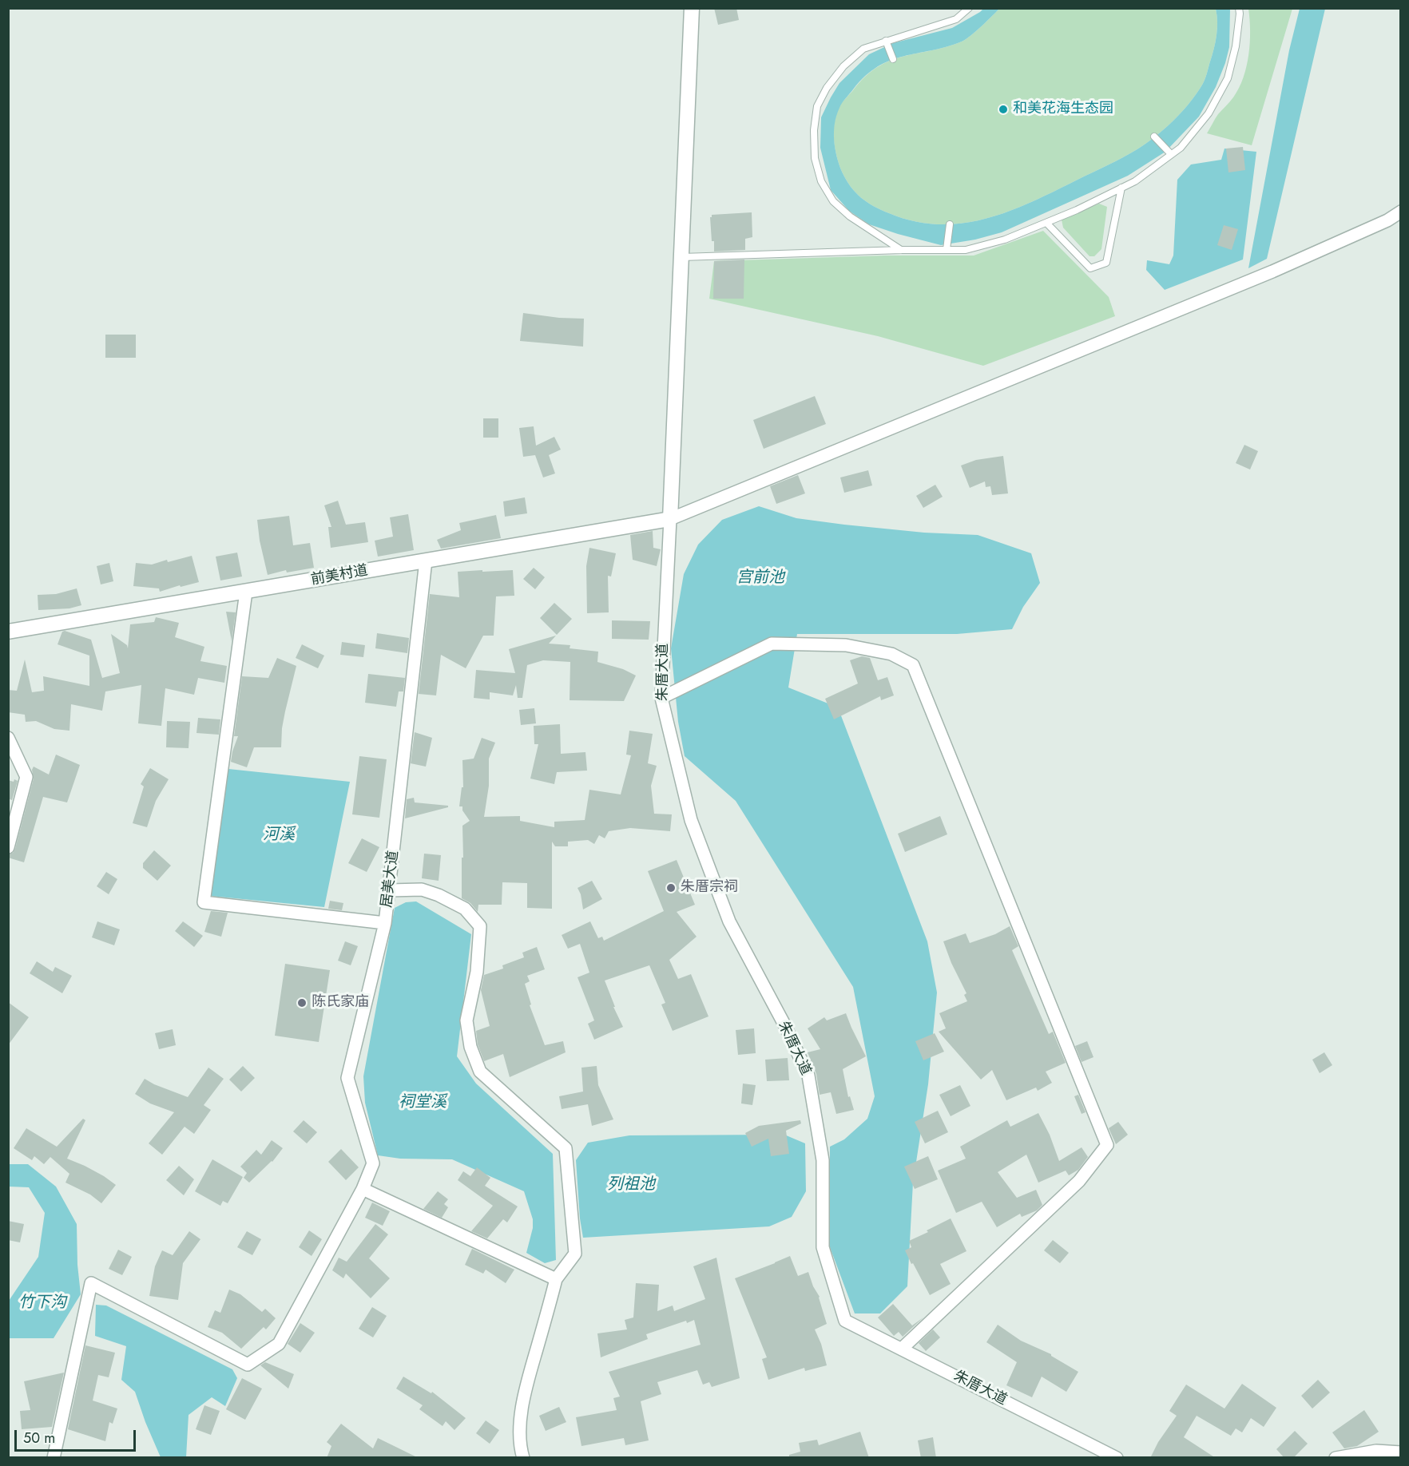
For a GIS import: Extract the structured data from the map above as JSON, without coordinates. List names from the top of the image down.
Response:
{
  "streets": {
    "street": ["前美村道", "朱厝大道", "居美大道"]
  },
  "crossings": [
    ["前美村道", "朱厝大道"],
    ["前美村道", "居美大道"]
  ],
  "water": [
    "宫前池",
    "河溪",
    "祠堂溪",
    "列祖池",
    "竹下沟"
  ],
  "places": ["和美花海生态园", "朱厝宗祠", "陈氏家庙"],
  "scale_bar": "50 m"
}
